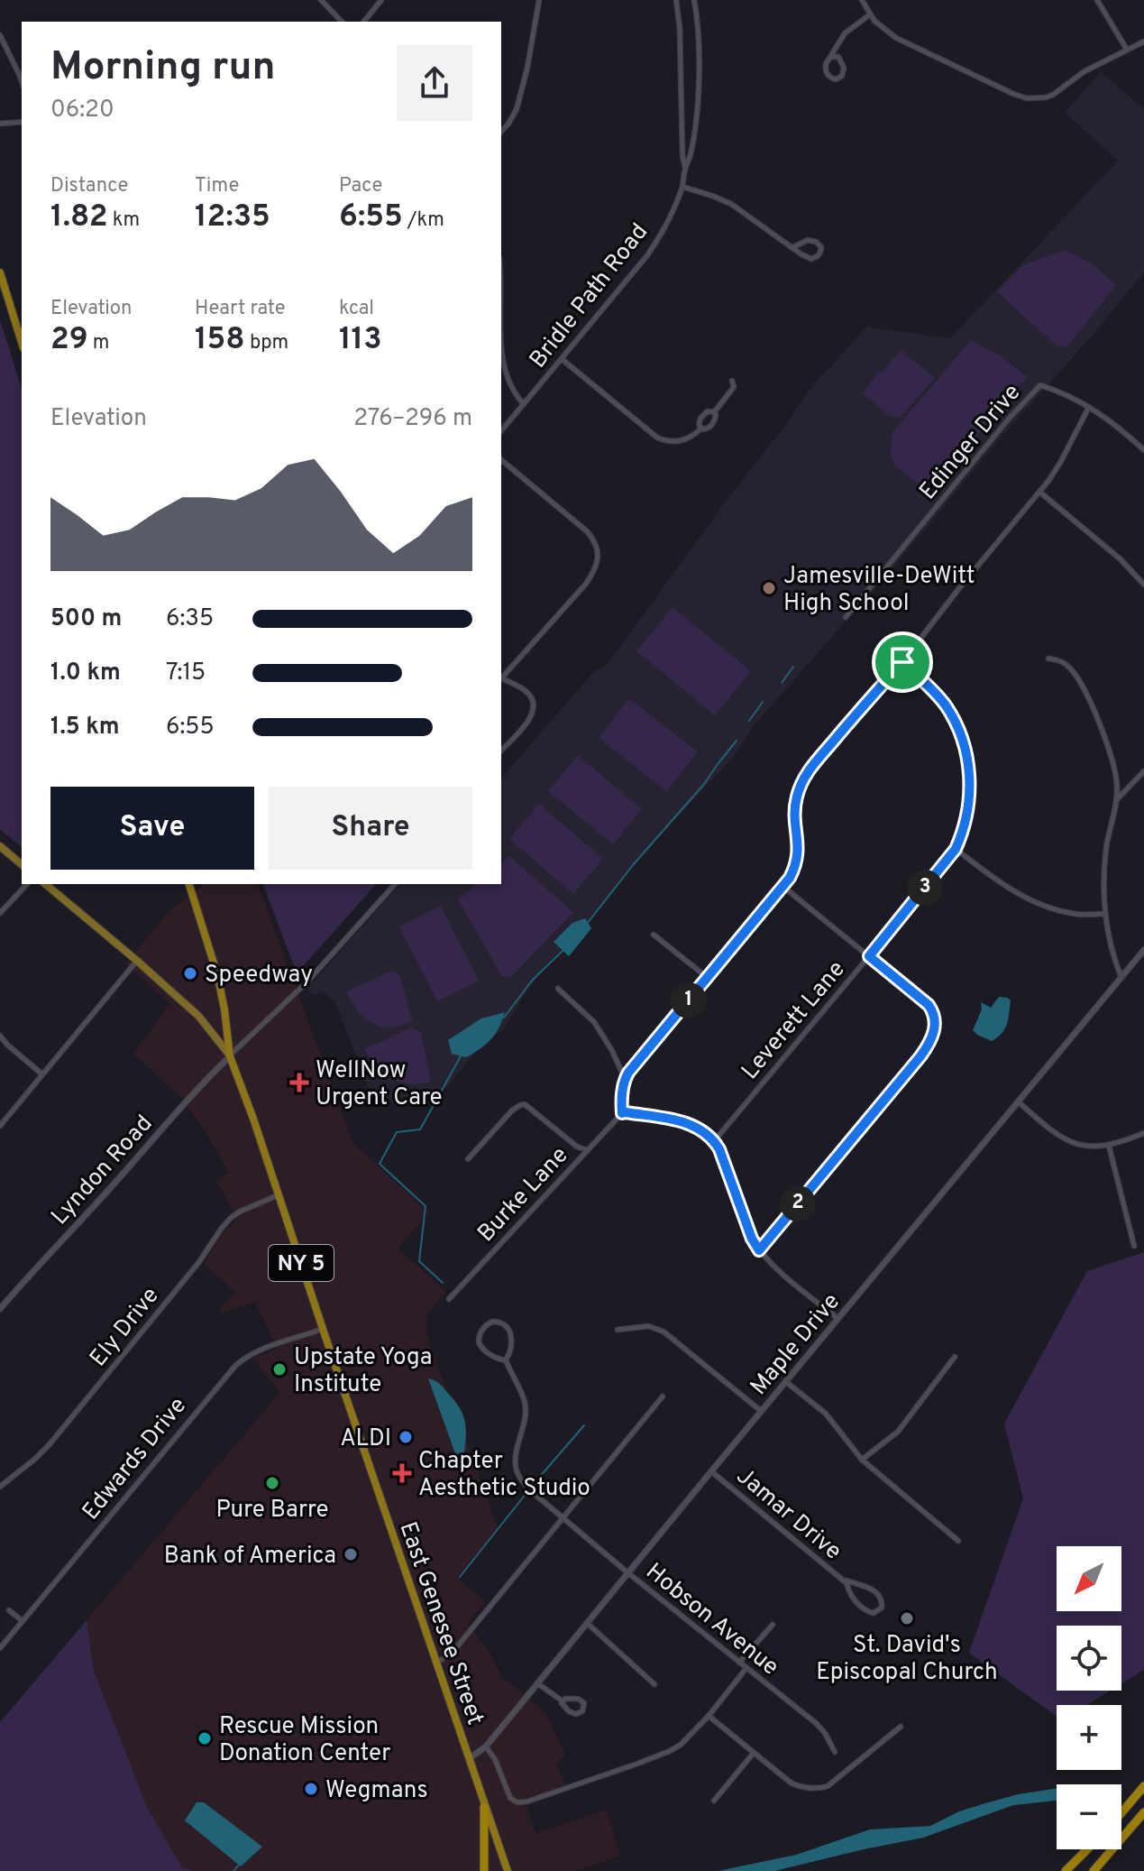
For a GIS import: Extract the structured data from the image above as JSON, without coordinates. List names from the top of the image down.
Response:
{
  "streets": {
    "highway": ["NY 5", "East Genesee Street"],
    "street": [
      "Bridle Path Road",
      "Edinger Drive",
      "Leverett Lane",
      "Lyndon Road",
      "Burke Lane",
      "Ely Drive",
      "Maple Drive",
      "Edwards Drive",
      "Jamar Drive",
      "Hobson Avenue"
    ]
  },
  "crossings": [
    ["Lyndon Road", "East Genesee Street"],
    ["Ely Drive", "East Genesee Street"],
    ["Maple Drive", "Jamar Drive"],
    ["Maple Drive", "Hobson Avenue"],
    ["Maple Drive", "East Genesee Street"],
    ["Edwards Drive", "East Genesee Street"]
  ],
  "places": {
    "other": [
      "Jamesville-DeWitt High School",
      "Speedway",
      "Upstate Yoga Institute",
      "ALDI",
      "Pure Barre",
      "Bank of America",
      "St. David's Episcopal Church",
      "Rescue Mission Donation Center",
      "Wegmans"
    ],
    "health": ["WellNow Urgent Care", "Chapter Aesthetic Studio"]
  },
  "north": "bottom left",
  "page": {
    "heading": ["Morning run", "06:20"],
    "stats": [
      ["Distance", "1.82 km"],
      ["Time", "12:35"],
      ["Pace", "6:55 /km"],
      ["Elevation", "29 m"],
      ["Heart rate", "158 bpm"],
      ["kcal", "113"]
    ],
    "chart": ["Elevation", "276–296 m"],
    "list": [
      {
        "name": "500 m",
        "note": "6:35"
      },
      {
        "name": "1.0 km",
        "note": "7:15"
      },
      {
        "name": "1.5 km",
        "note": "6:55"
      }
    ],
    "buttons": ["Save", "Share"],
    "pins": ["3", "1", "2"],
    "map_buttons": ["+", "−"]
  }
}
